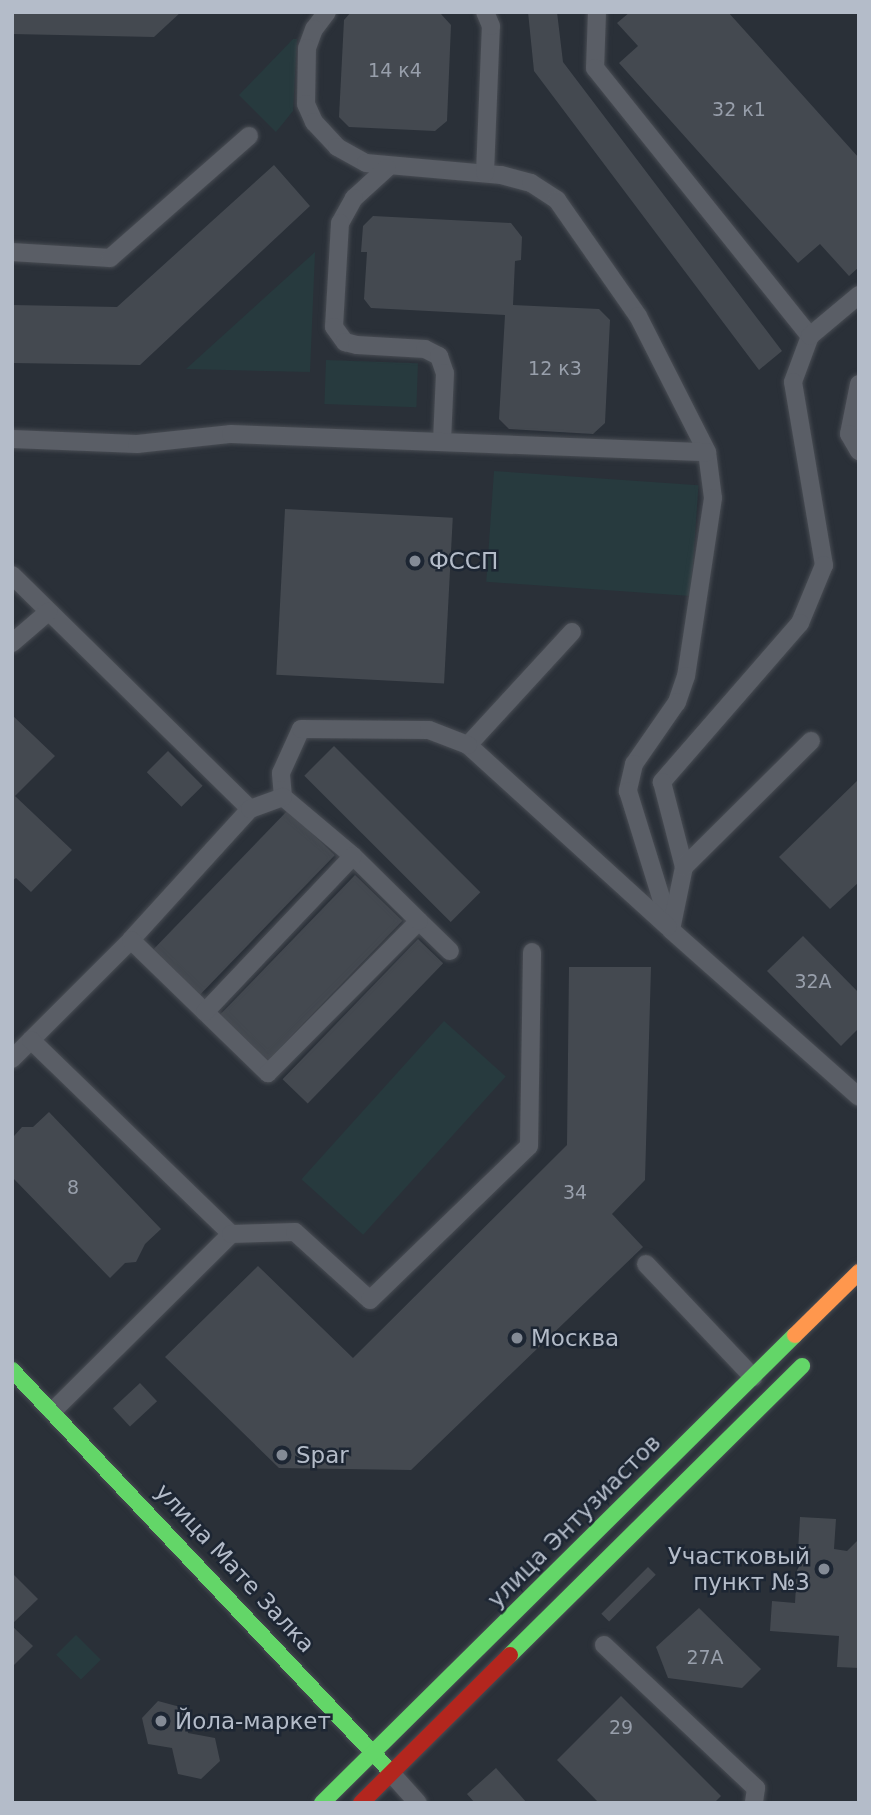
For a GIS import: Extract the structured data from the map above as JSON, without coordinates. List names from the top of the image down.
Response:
{
  "streets": {
    "main road": ["улица Энтузиастов", "улица Мате Залка"]
  },
  "crossings": [
    ["улица Энтузиастов", "улица Мате Залка"]
  ],
  "places": [
    "ФССП",
    "Москва",
    "Spar",
    "Участковый пункт №3",
    "Йола-маркет"
  ],
  "house_numbers": [
    "14 к4",
    "32 к1",
    "12 к3",
    "32А",
    "8",
    "34",
    "27А",
    "29"
  ]
}
